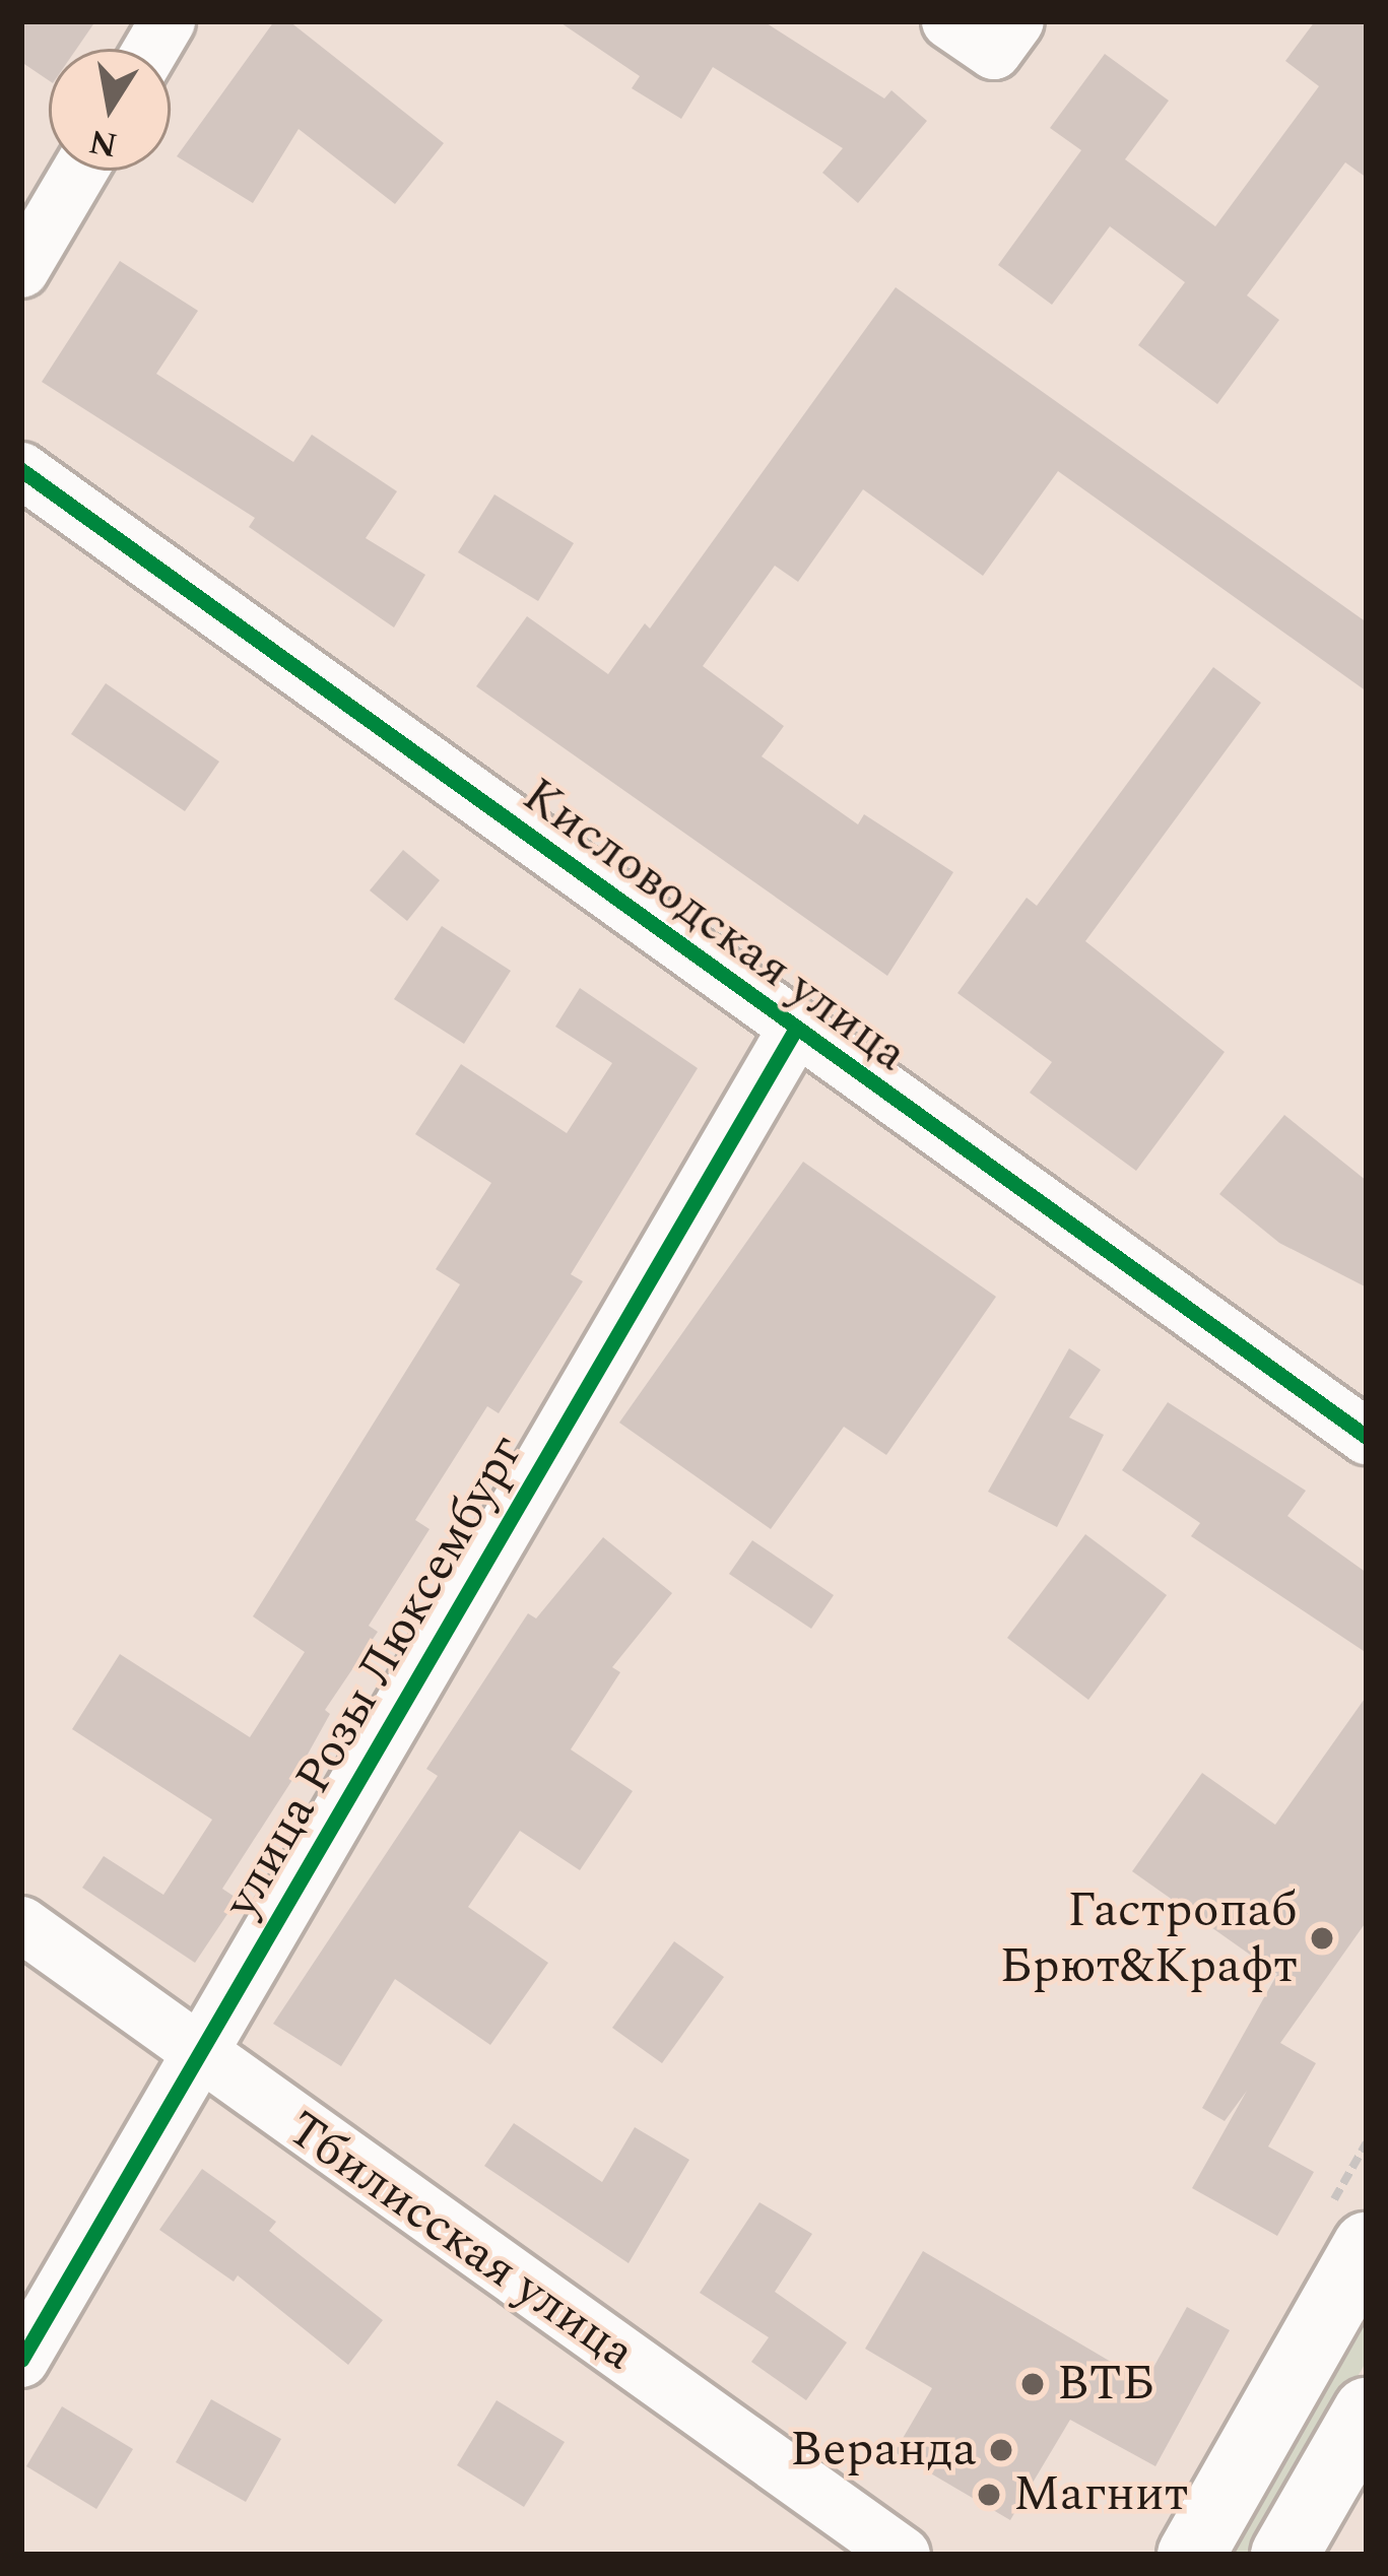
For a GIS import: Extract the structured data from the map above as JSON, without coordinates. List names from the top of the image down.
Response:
{
  "streets": {
    "street": ["Кисловодская улица", "улица Розы Люксембург", "Тбилисская улица"]
  },
  "crossings": [
    ["Кисловодская улица", "улица Розы Люксембург"],
    ["улица Розы Люксембург", "Тбилисская улица"]
  ],
  "places": [
    "Гастропаб Брют&Крафт",
    "ВТБ",
    "Веранда",
    "Магнит"
  ],
  "north": "bottom"
}
